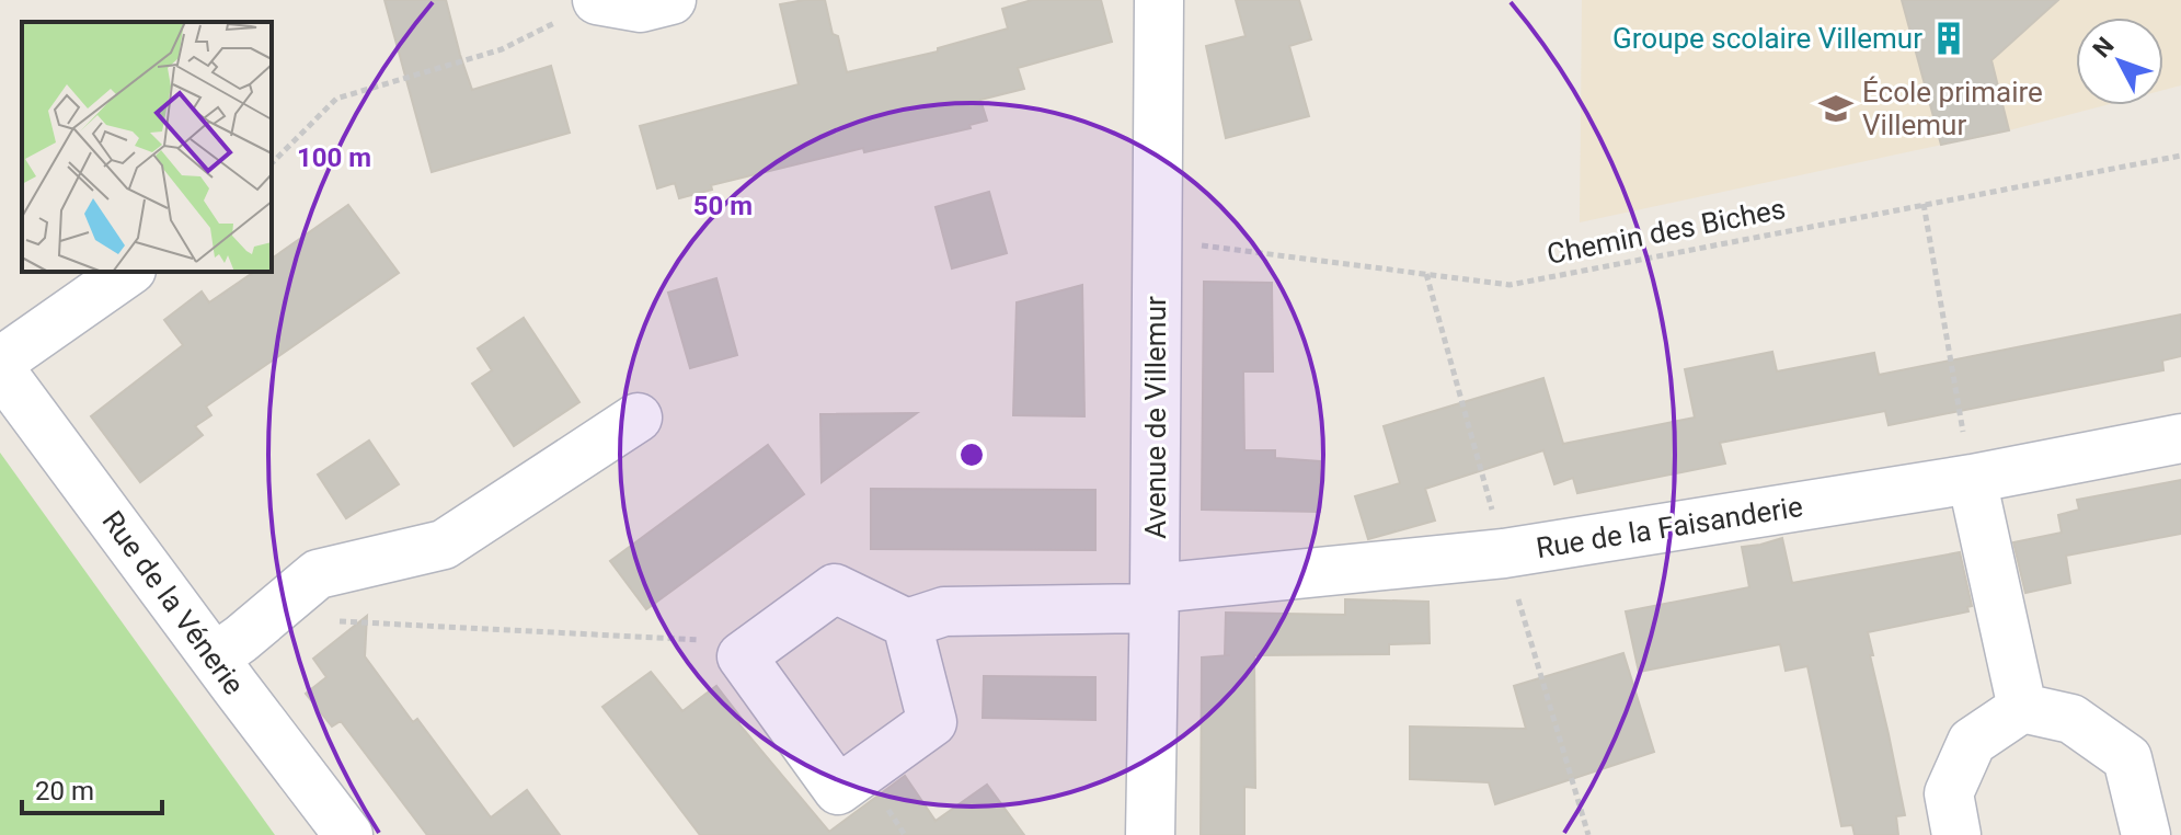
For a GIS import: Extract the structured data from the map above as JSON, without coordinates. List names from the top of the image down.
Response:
{
  "streets": {
    "street": ["Avenue de Villemur", "Rue de la Faisanderie", "Rue de la Vénerie"],
    "path": ["Chemin des Biches"]
  },
  "crossings": [
    ["Chemin des Biches", "Avenue de Villemur"],
    ["Avenue de Villemur", "Rue de la Faisanderie"]
  ],
  "places": {
    "building": ["Groupe scolaire Villemur"],
    "school or university": ["École primaire Villemur"]
  },
  "scale_bar": "20 m",
  "north": "top left",
  "rings": ["100 m", "50 m"]
}
